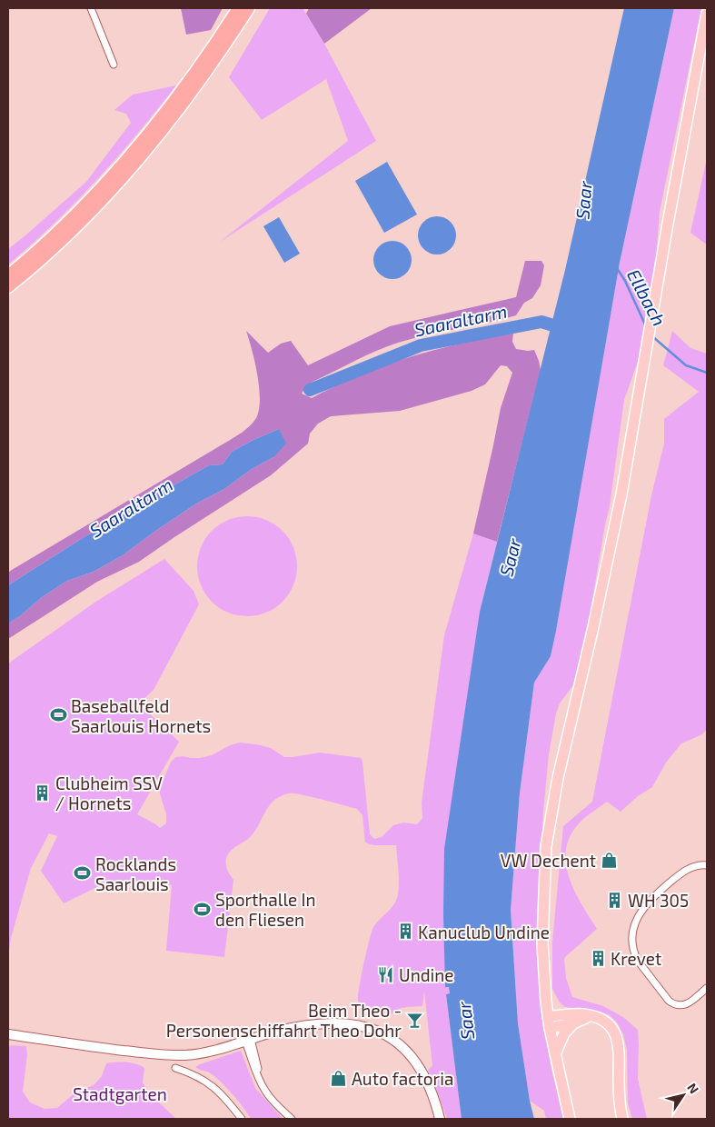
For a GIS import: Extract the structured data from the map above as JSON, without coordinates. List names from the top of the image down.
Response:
{
  "water": ["Saar", "Ellbach", "Saaraltarm"],
  "parks": ["Stadtgarten"],
  "places": {
    "sports": ["Baseballfeld Saarlouis Hornets", "Rocklands Saarlouis", "Sporthalle In den Fliesen"],
    "building": [
      "Clubheim SSV / Hornets",
      "WH 305",
      "Kanuclub Undine",
      "Krevet"
    ],
    "shop": ["VW Dechent", "Auto factoria"],
    "restaurant": ["Undine"],
    "bar": ["Beim Theo - Personenschiffahrt Theo Dohr"]
  },
  "north": "top right"
}
